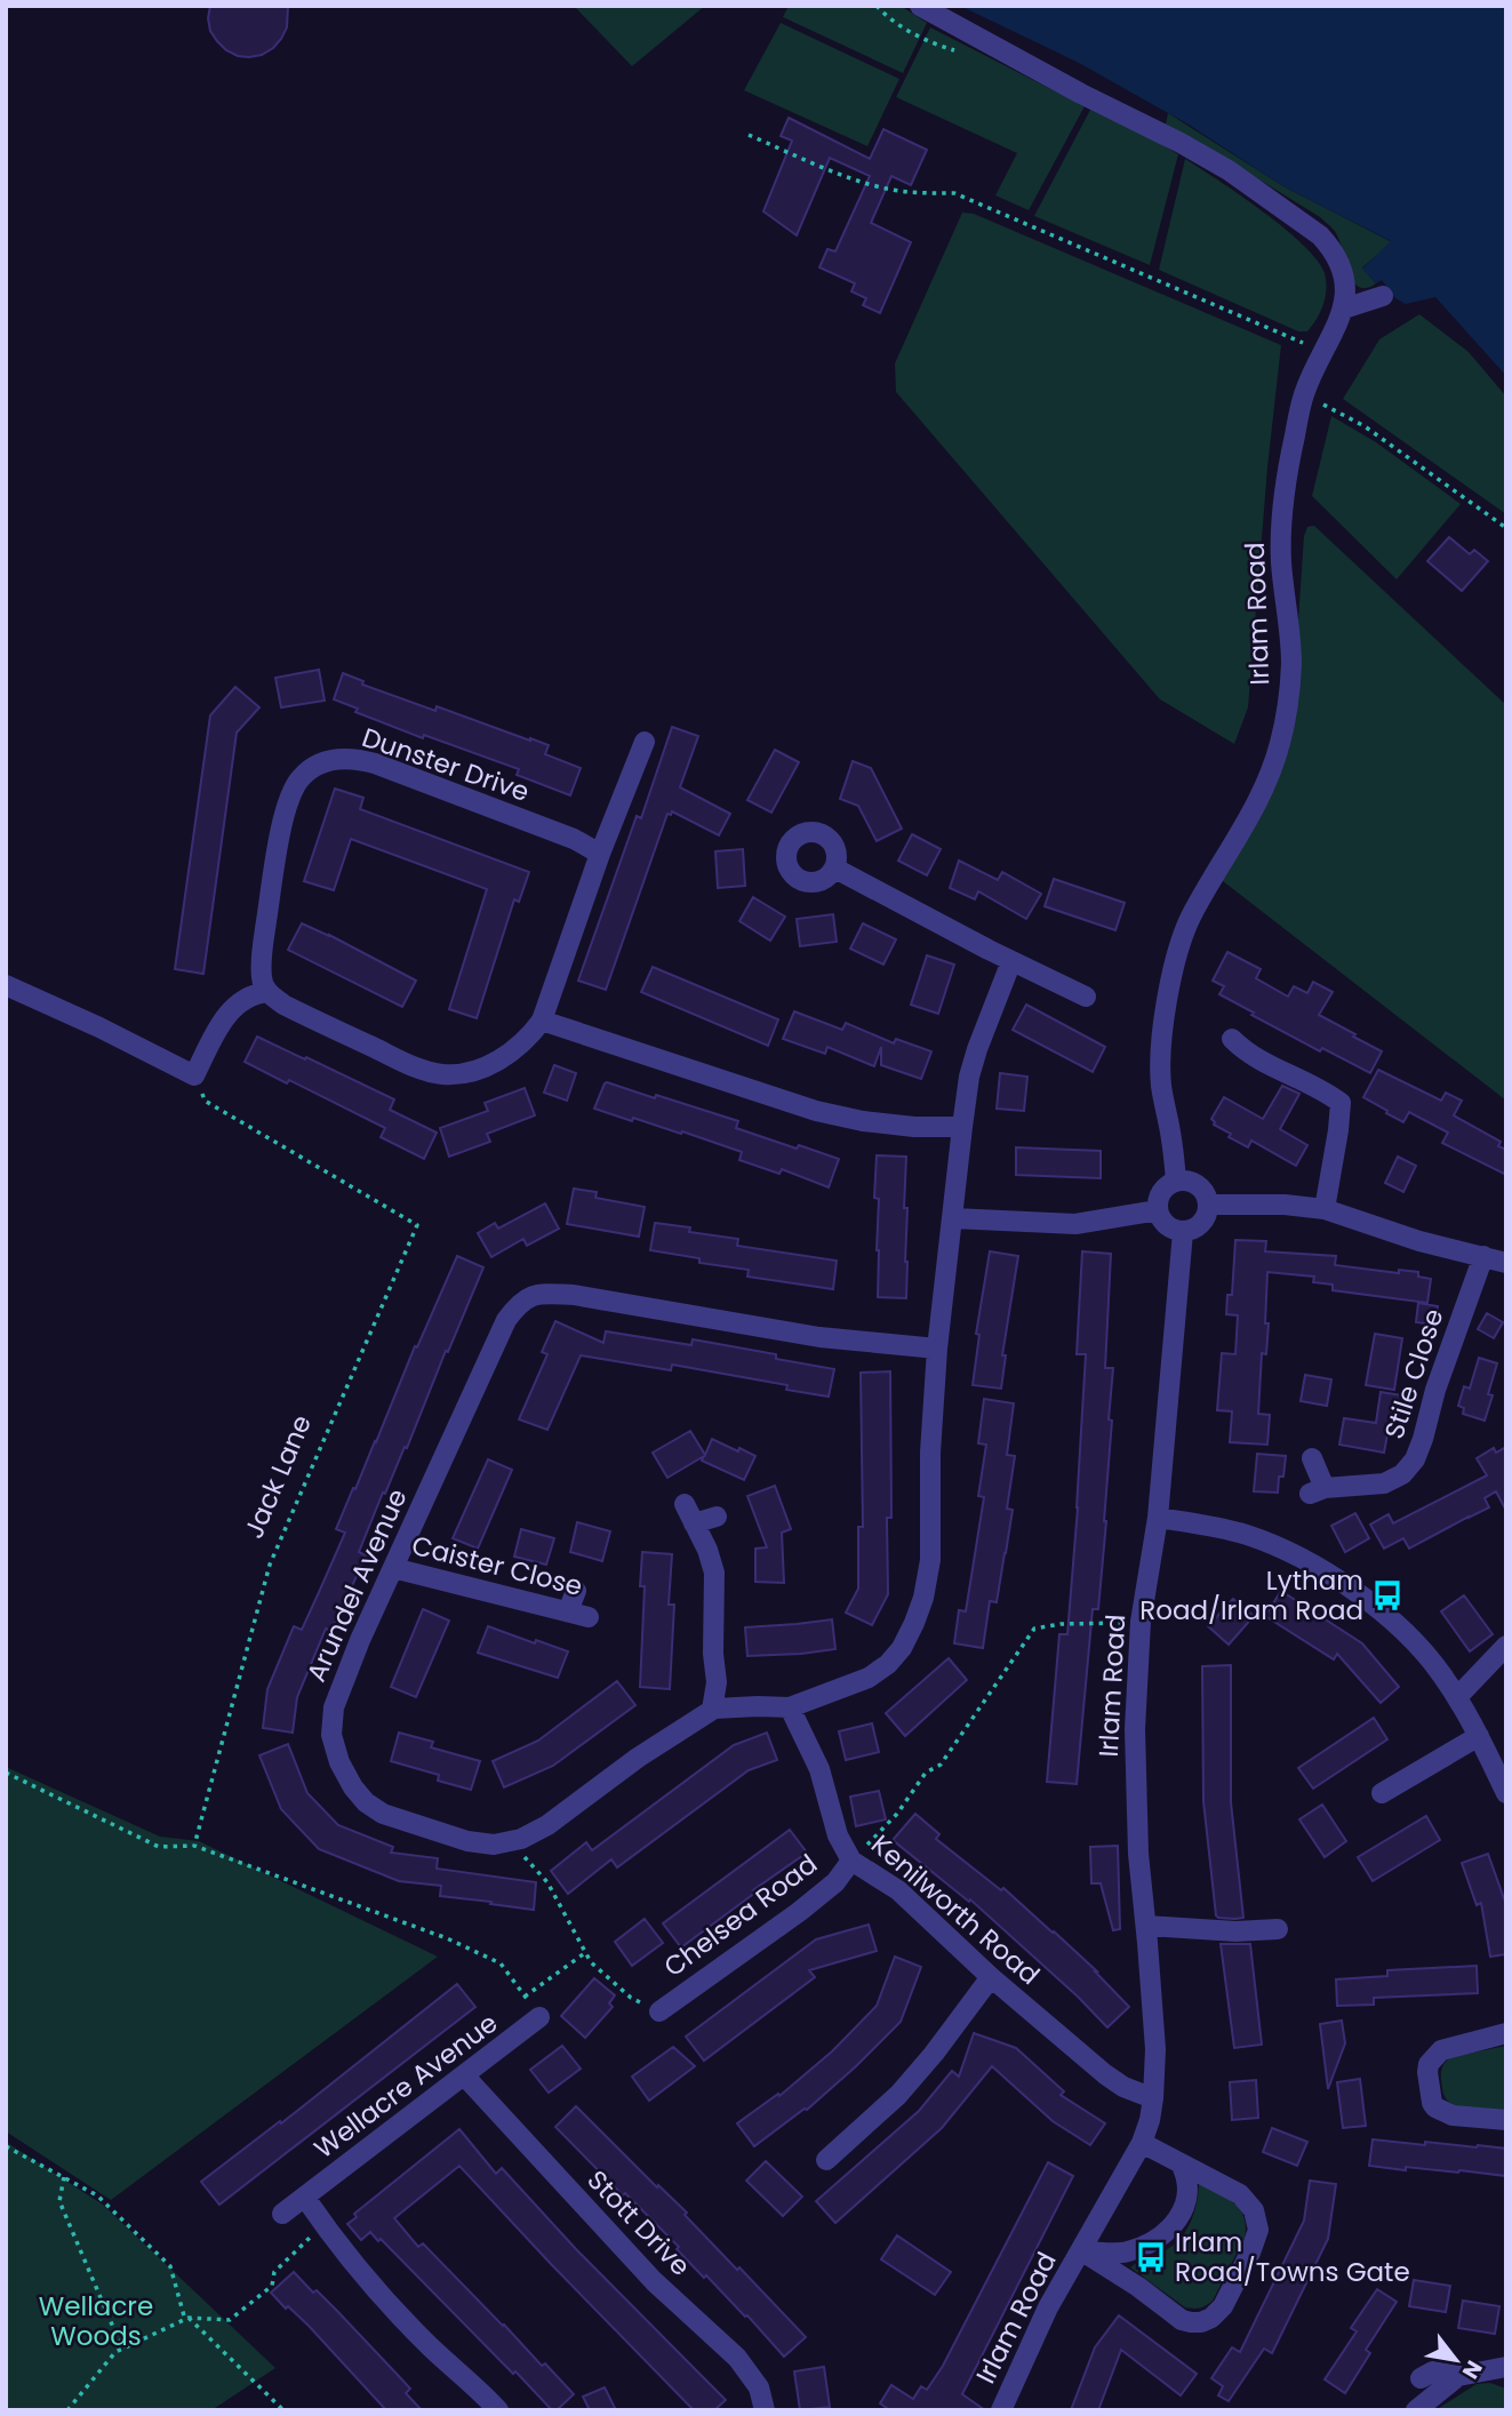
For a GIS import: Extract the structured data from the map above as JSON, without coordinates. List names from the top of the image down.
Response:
{
  "streets": {
    "street": [
      "Irlam Road",
      "Dunster Drive",
      "Stile Close",
      "Caister Close",
      "Arundel Avenue",
      "Kenilworth Road",
      "Chelsea Road",
      "Wellacre Avenue",
      "Stott Drive"
    ],
    "path": ["Jack Lane"]
  },
  "crossings": [
    ["Irlam Road", "Kenilworth Road"],
    ["Caister Close", "Arundel Avenue"],
    ["Arundel Avenue", "Kenilworth Road"],
    ["Kenilworth Road", "Chelsea Road"],
    ["Wellacre Avenue", "Stott Drive"]
  ],
  "parks": ["Wellacre Woods"],
  "places": {
    "bus stop": ["Lytham Road/Irlam Road", "Irlam Road/Towns Gate"]
  },
  "north": "bottom right"
}
